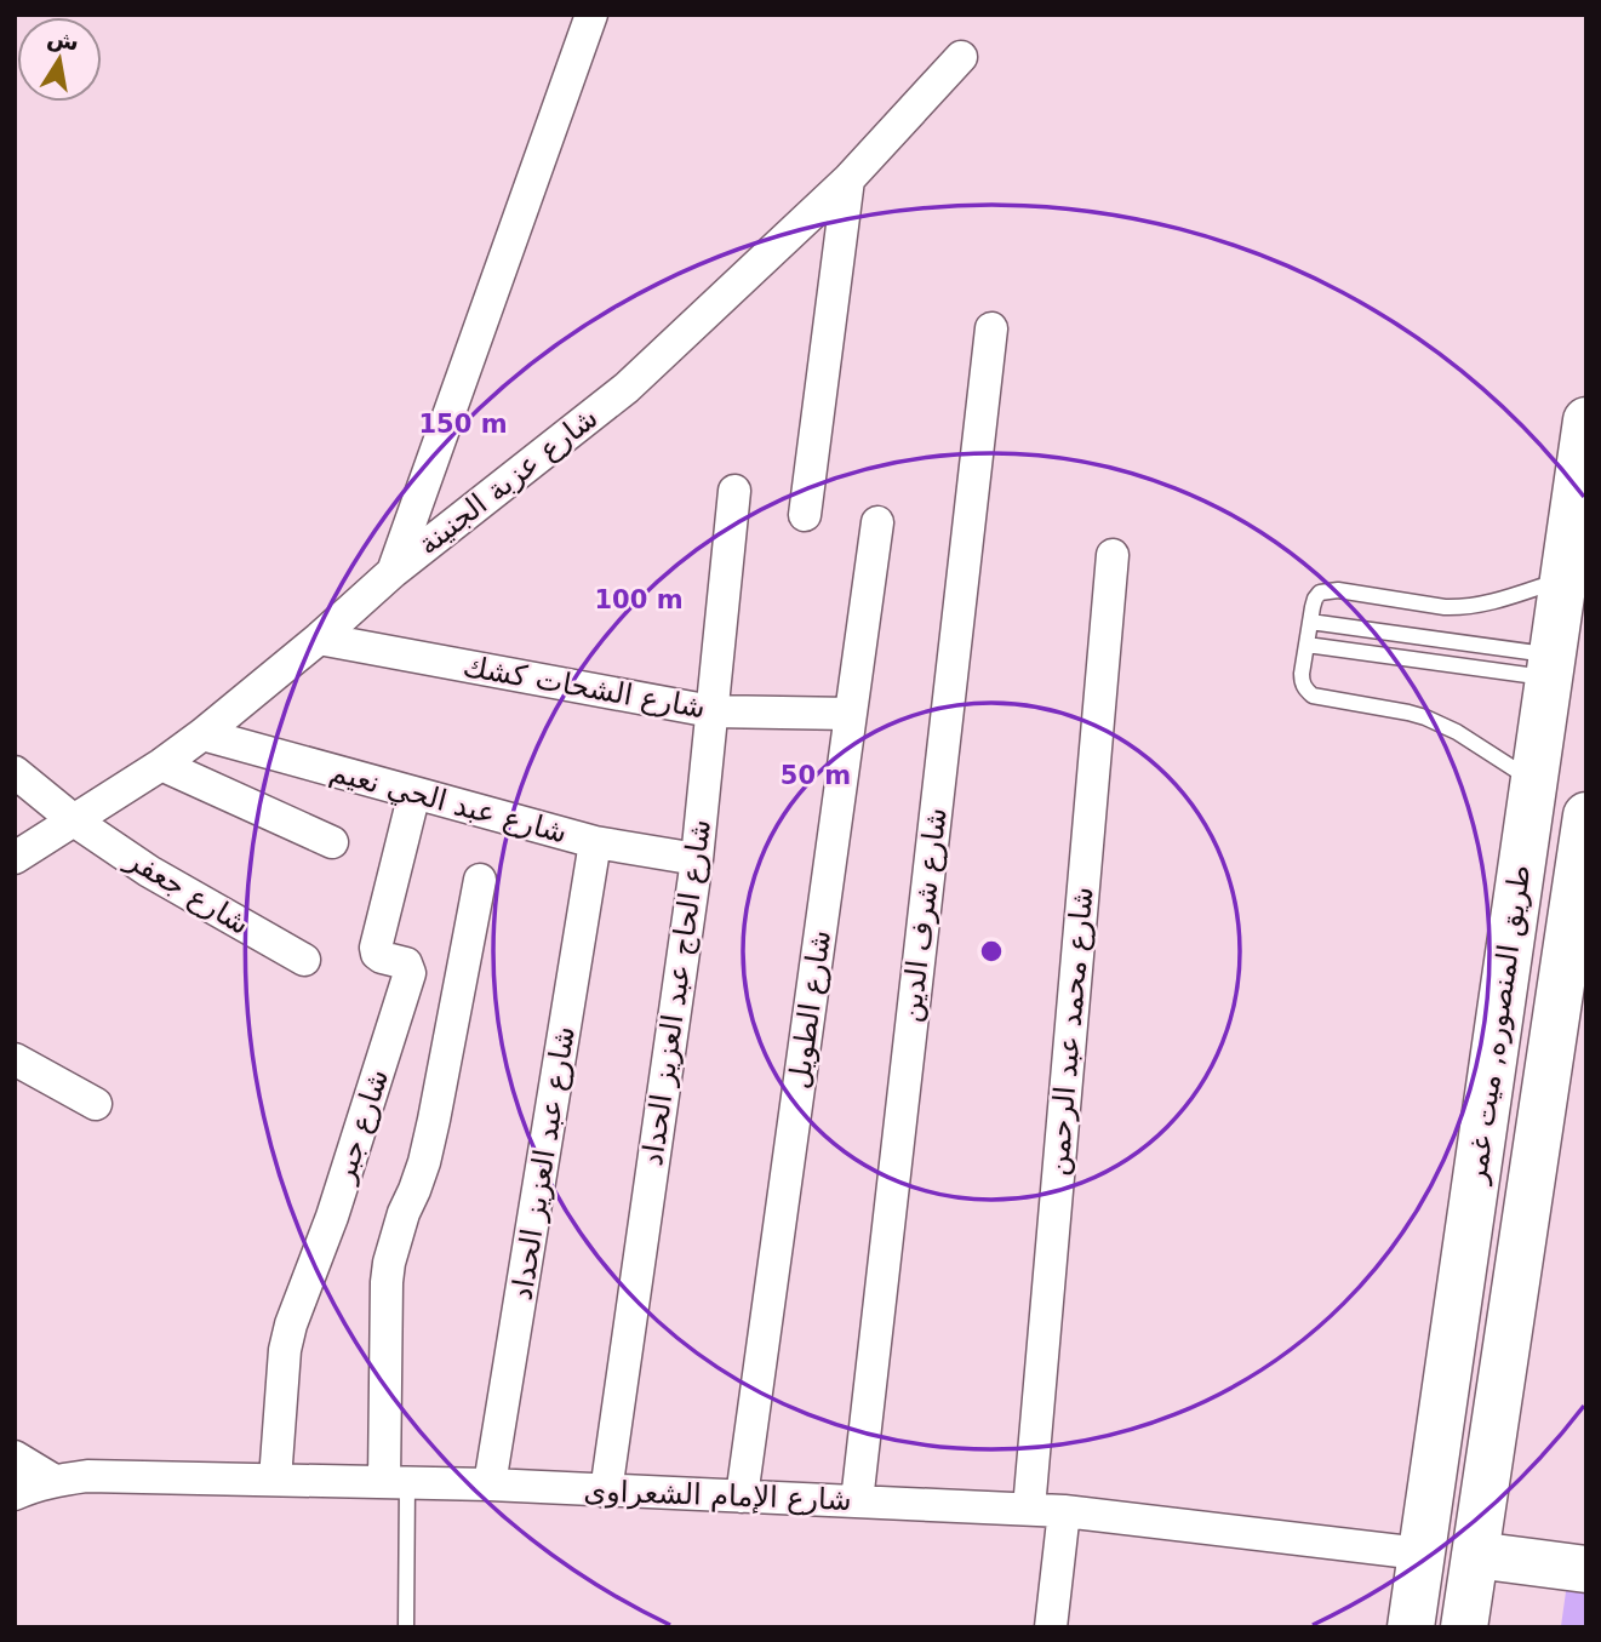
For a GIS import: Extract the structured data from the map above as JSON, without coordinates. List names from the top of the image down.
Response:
{
  "streets": {
    "highway": ["طريق المنصوره, ميت غمر"],
    "street": [
      "شارع عزبة الجنينة",
      "شارع الشحات كشك",
      "شارع عبد الحي نعيم",
      "شارع جعفر",
      "شارع شرف الدين",
      "شارع الحاج عبد العزيز الحداد",
      "شارع الطويل",
      "شارع محمد عبد الرحمن",
      "شارع جبر",
      "شارع عبد العزيز الحداد",
      "شارع الإمام الشعراوى"
    ]
  },
  "crossings": [
    ["شارع عزبة الجنينة", "شارع الشحات كشك"],
    ["شارع عزبة الجنينة", "شارع عبد الحي نعيم"],
    ["شارع عزبة الجنينة", "شارع جعفر"],
    ["شارع الشحات كشك", "شارع الحاج عبد العزيز الحداد"],
    ["شارع الشحات كشك", "شارع الطويل"],
    ["شارع عبد الحي نعيم", "شارع الحاج عبد العزيز الحداد"],
    ["شارع عبد الحي نعيم", "شارع جبر"],
    ["شارع عبد الحي نعيم", "شارع عبد العزيز الحداد"],
    ["شارع شرف الدين", "شارع الإمام الشعراوى"],
    ["شارع الحاج عبد العزيز الحداد", "شارع الإمام الشعراوى"],
    ["شارع الطويل", "شارع الإمام الشعراوى"],
    ["طريق المنصوره, ميت غمر", "شارع الإمام الشعراوى"],
    ["شارع محمد عبد الرحمن", "شارع الإمام الشعراوى"],
    ["شارع جبر", "شارع الإمام الشعراوى"],
    ["شارع عبد العزيز الحداد", "شارع الإمام الشعراوى"]
  ],
  "north": "top",
  "rings": ["150 m", "100 m", "50 m"]
}
